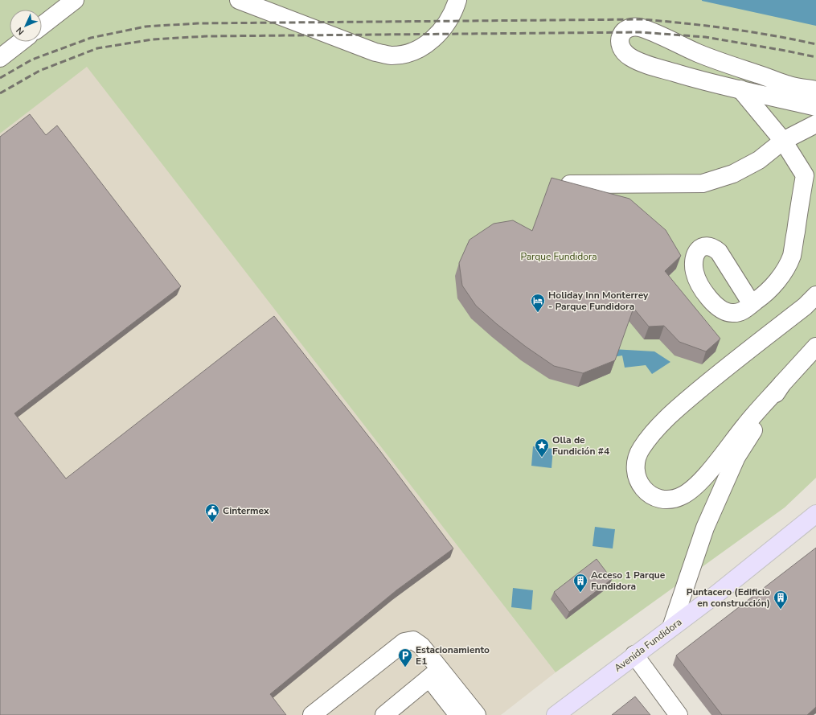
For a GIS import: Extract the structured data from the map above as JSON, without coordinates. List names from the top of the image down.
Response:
{
  "streets": {
    "main road": ["Avenida Fundidora"]
  },
  "parks": ["Parque Fundidora"],
  "places": {
    "hotel": ["Holiday Inn Monterrey - Parque Fundidora"],
    "place": ["Olla de Fundición #4"],
    "public building": ["Cintermex"],
    "building": ["Acceso 1 Parque Fundidora", "Puntacero (Edificio en construcción)"],
    "parking": ["Estacionamiento E1"]
  },
  "north": "bottom left"
}
